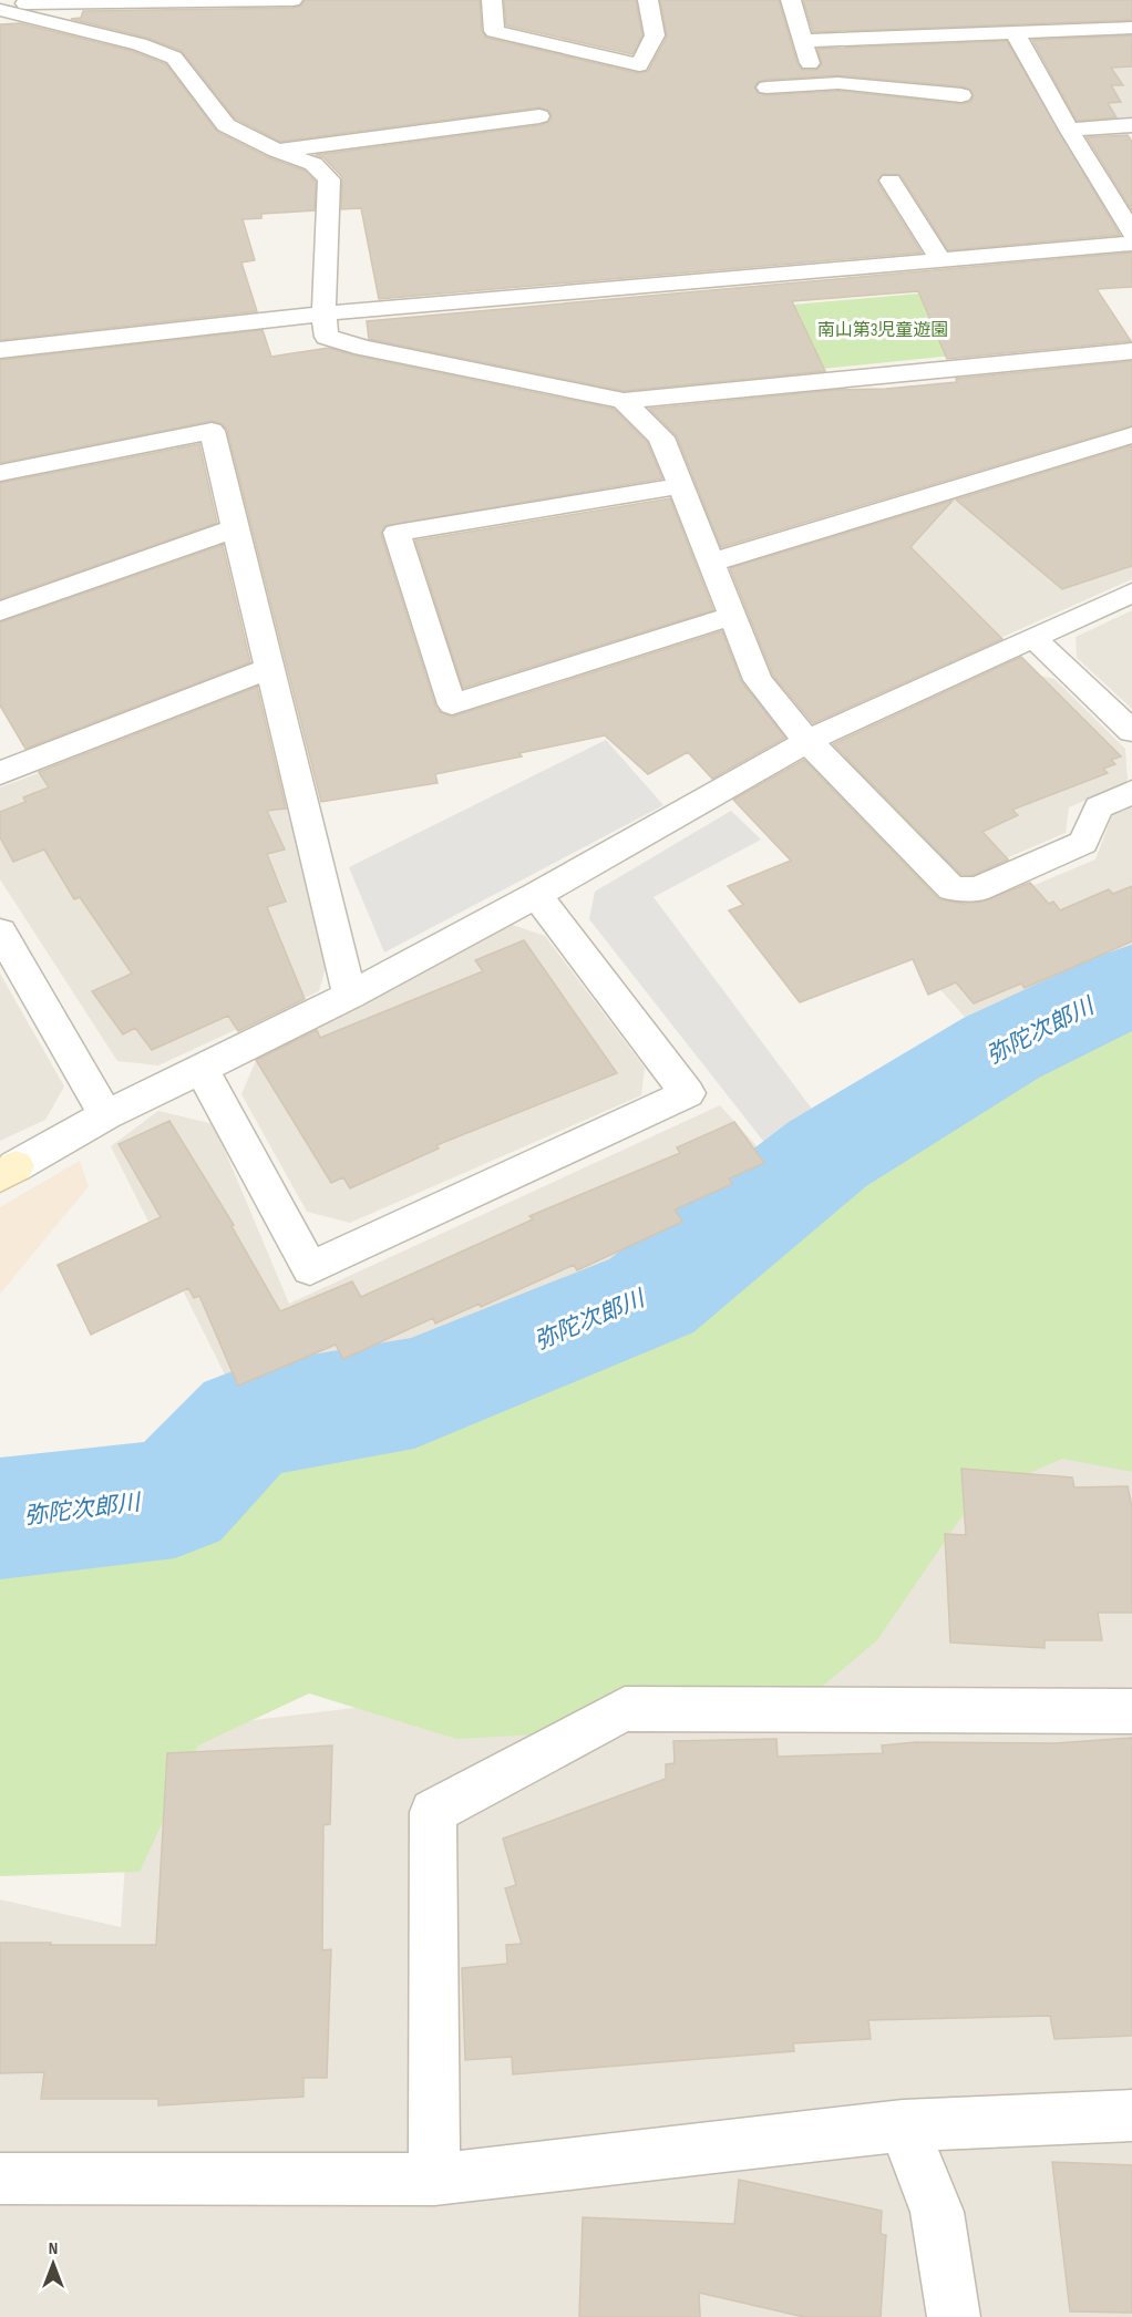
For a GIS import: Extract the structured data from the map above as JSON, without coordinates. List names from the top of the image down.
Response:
{
  "water": ["弥陀次郎川"],
  "parks": ["南山第3児童遊園"],
  "north": "top"
}
